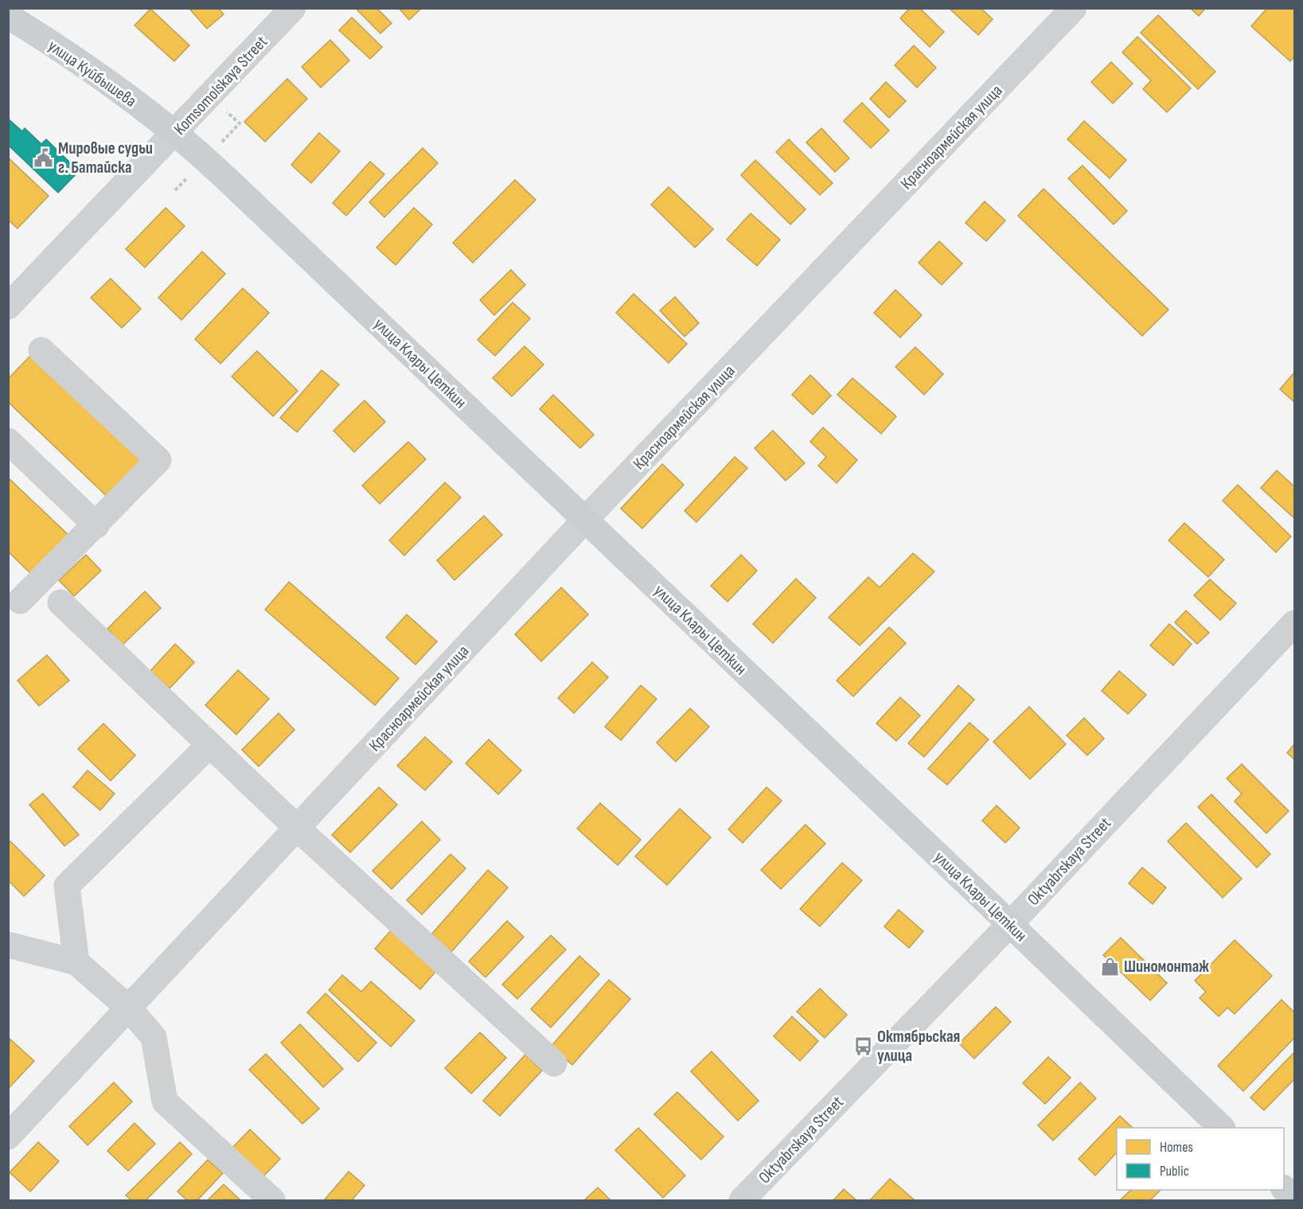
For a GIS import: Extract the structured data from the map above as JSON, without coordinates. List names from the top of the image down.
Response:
{
  "streets": {
    "main road": ["улица Куйбышева", "улица Клары Цеткин"],
    "street": ["Komsomolskaya Street", "Красноармейская улица", "Oktyabrskaya Street"]
  },
  "crossings": [
    ["улица Куйбышева", "Komsomolskaya Street"],
    ["улица Куйбышева", "улица Клары Цеткин"],
    ["Komsomolskaya Street", "улица Клары Цеткин"],
    ["Красноармейская улица", "улица Клары Цеткин"],
    ["улица Клары Цеткин", "Oktyabrskaya Street"]
  ],
  "places": {
    "public building": ["Мировые судьи г. Батайска"],
    "shop": ["Шиномонтаж"],
    "bus stop": ["Октябрьская улица"]
  },
  "legend": ["Homes", "Public"]
}
